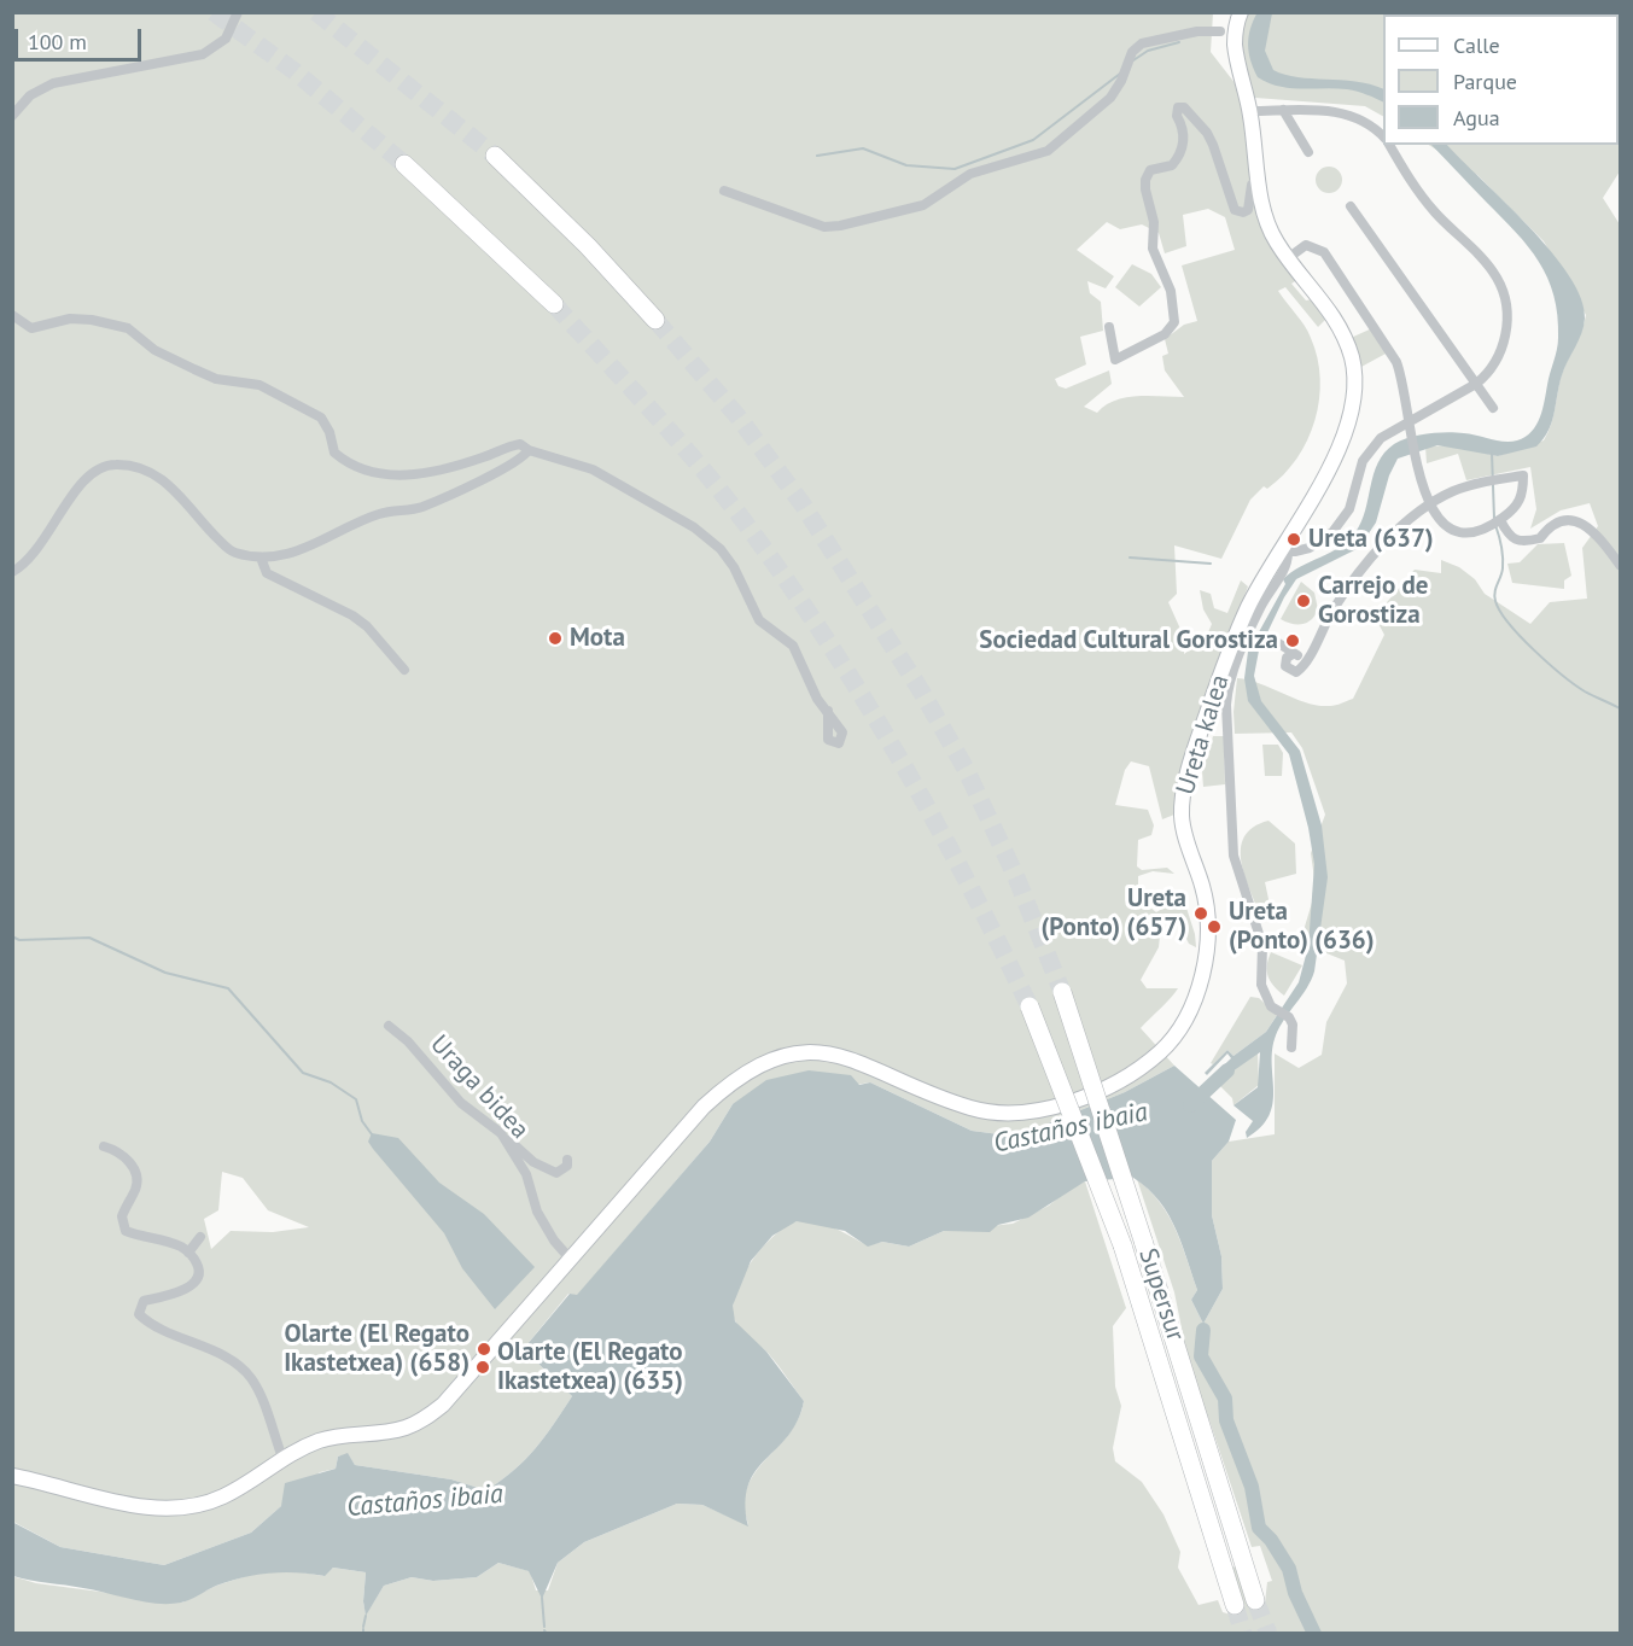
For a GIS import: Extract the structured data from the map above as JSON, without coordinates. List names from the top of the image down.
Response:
{
  "streets": {
    "highway": ["Supersur"],
    "street": ["Ureta kalea", "Uraga bidea"]
  },
  "crossings": [
    ["Ureta kalea", "Uraga bidea"]
  ],
  "water": ["Castaños ibaia"],
  "places": [
    "Ureta (637)",
    "Carrejo de Gorostiza",
    "Mota",
    "Sociedad Cultural Gorostiza",
    "Ureta (Ponto) (657)",
    "Ureta (Ponto) (636)",
    "Olarte (El Regato Ikastetxea) (658)",
    "Olarte (El Regato Ikastetxea) (635)"
  ],
  "legend": ["Calle", "Parque", "Agua"],
  "scale_bar": "100 m"
}
